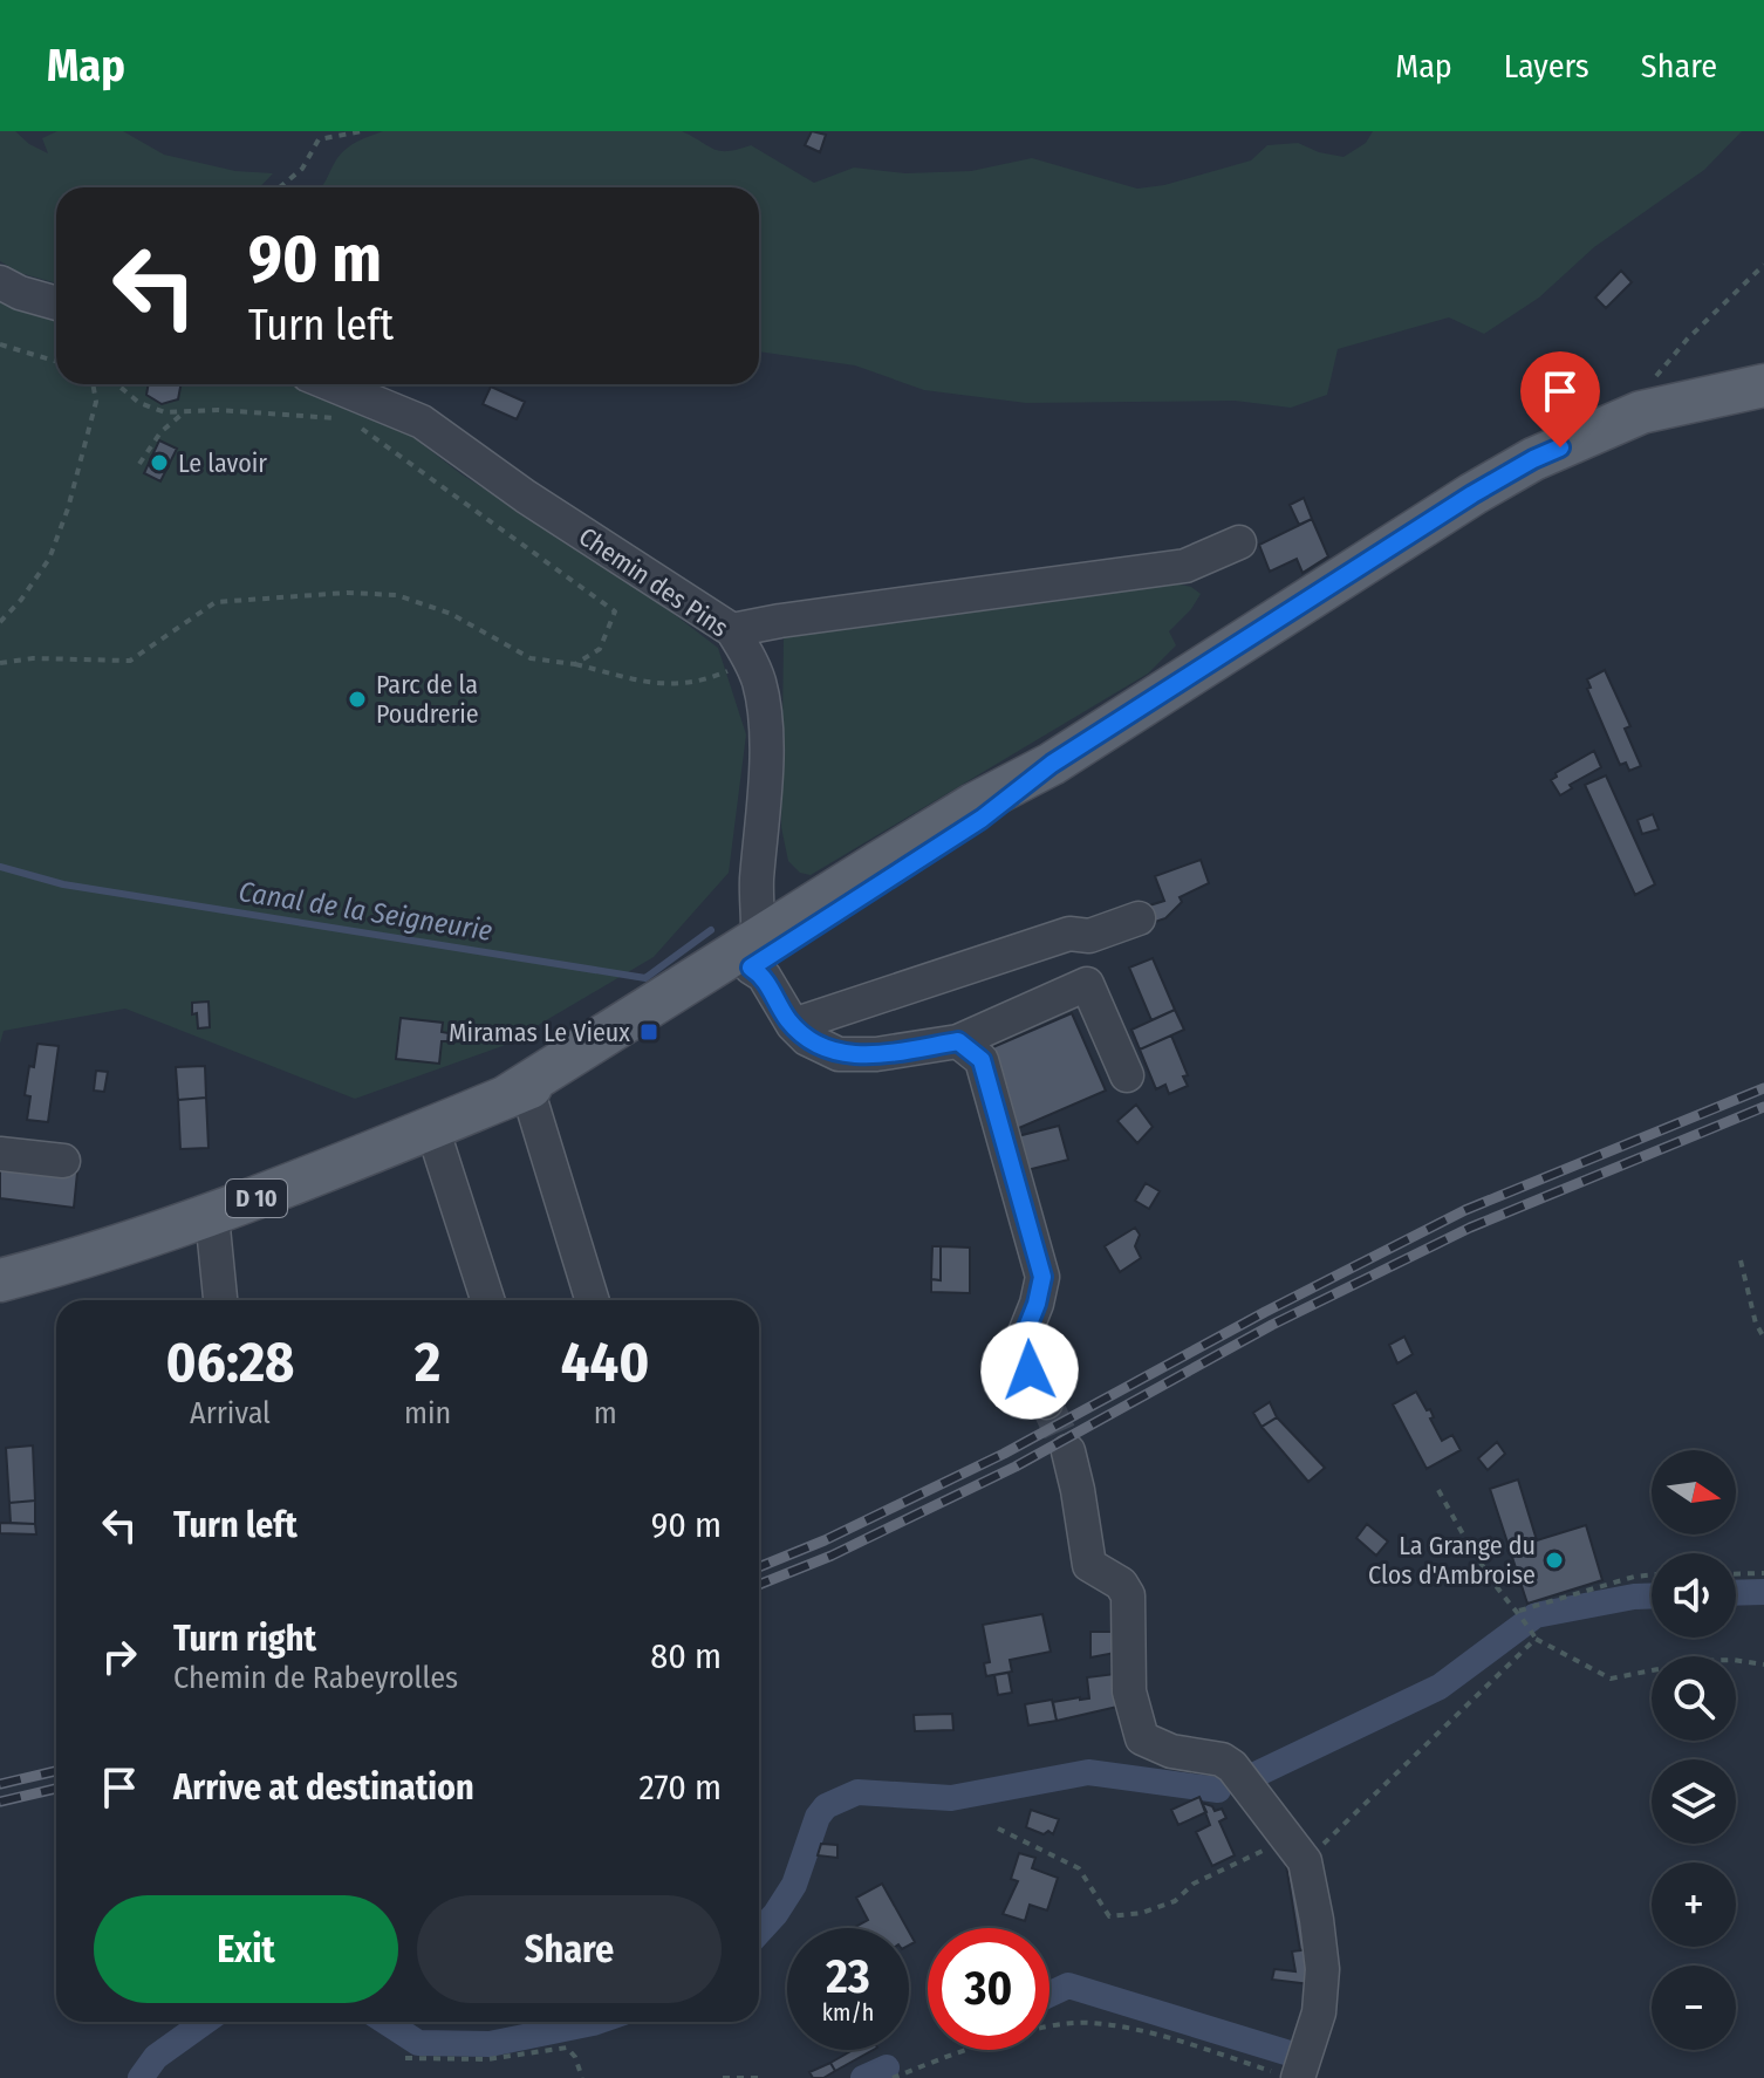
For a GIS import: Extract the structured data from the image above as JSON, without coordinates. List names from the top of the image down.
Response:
{
  "streets": {
    "main road": ["D 10"],
    "street": ["Chemin des Pins"]
  },
  "crossings": [
    ["Chemin des Pins", "D 10"]
  ],
  "water": ["Canal de la Seigneurie"],
  "places": {
    "other": ["Le lavoir", "Parc de la Poudrerie", "La Grange du Clos d'Ambroise"],
    "transit": ["Miramas Le Vieux"]
  },
  "north": "right",
  "page": {
    "header": "Map",
    "nav": ["Map", "Layers", "Share"],
    "turn": ["90 m", "Turn left"],
    "eta": [
      "06:28",
      "Arrival",
      "2",
      "min",
      "440",
      "m"
    ],
    "map_buttons": ["+", "−"],
    "list": [
      {
        "name": "Turn left",
        "value": "90 m"
      },
      {
        "name": "Turn right",
        "note": "Chemin de Rabeyrolles",
        "value": "80 m"
      },
      {
        "name": "Arrive at destination",
        "value": "270 m"
      }
    ],
    "buttons": ["Exit", "Share"],
    "speed": "23 km/h",
    "limit": "30"
  }
}
